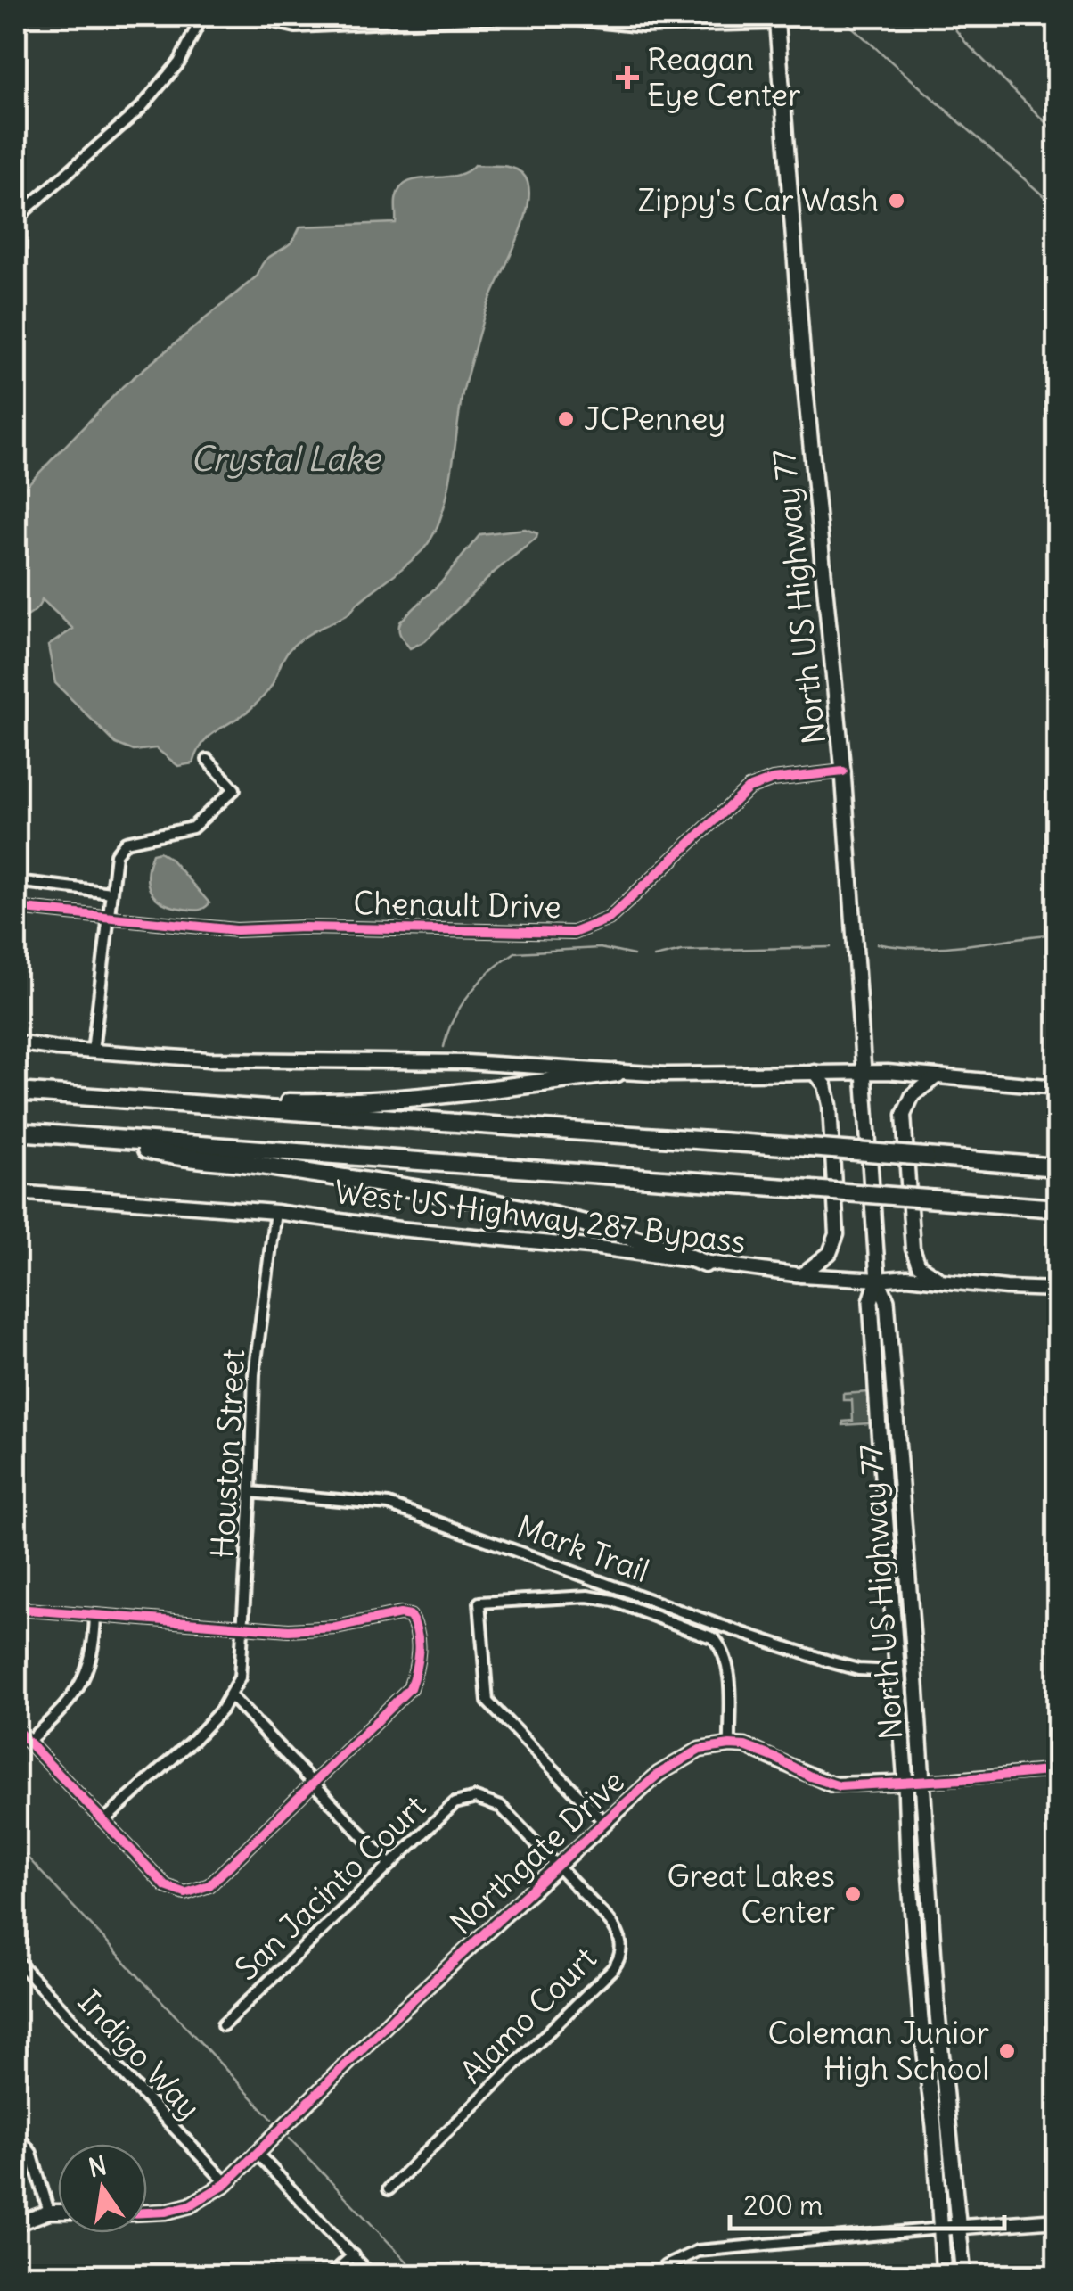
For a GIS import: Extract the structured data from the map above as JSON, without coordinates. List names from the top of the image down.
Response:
{
  "streets": {
    "main road": ["North US Highway 77", "West US Highway 287 Bypass", "Northgate Drive"],
    "street": [
      "Chenault Drive",
      "Houston Street",
      "Mark Trail",
      "San Jacinto Court",
      "Alamo Court",
      "Indigo Way"
    ]
  },
  "crossings": [
    ["North US Highway 77", "Chenault Drive"],
    ["North US Highway 77", "West US Highway 287 Bypass"],
    ["North US Highway 77", "Mark Trail"],
    ["North US Highway 77", "Northgate Drive"],
    ["West US Highway 287 Bypass", "Houston Street"],
    ["Houston Street", "Mark Trail"],
    ["Northgate Drive", "San Jacinto Court"],
    ["Northgate Drive", "Alamo Court"],
    ["Northgate Drive", "Indigo Way"],
    ["San Jacinto Court", "Alamo Court"]
  ],
  "water": ["Crystal Lake"],
  "places": {
    "health": ["Reagan Eye Center"],
    "other": [
      "Zippy's Car Wash",
      "JCPenney",
      "Great Lakes Center",
      "Coleman Junior High School"
    ]
  },
  "scale_bar": "200 m",
  "north": "top"
}
